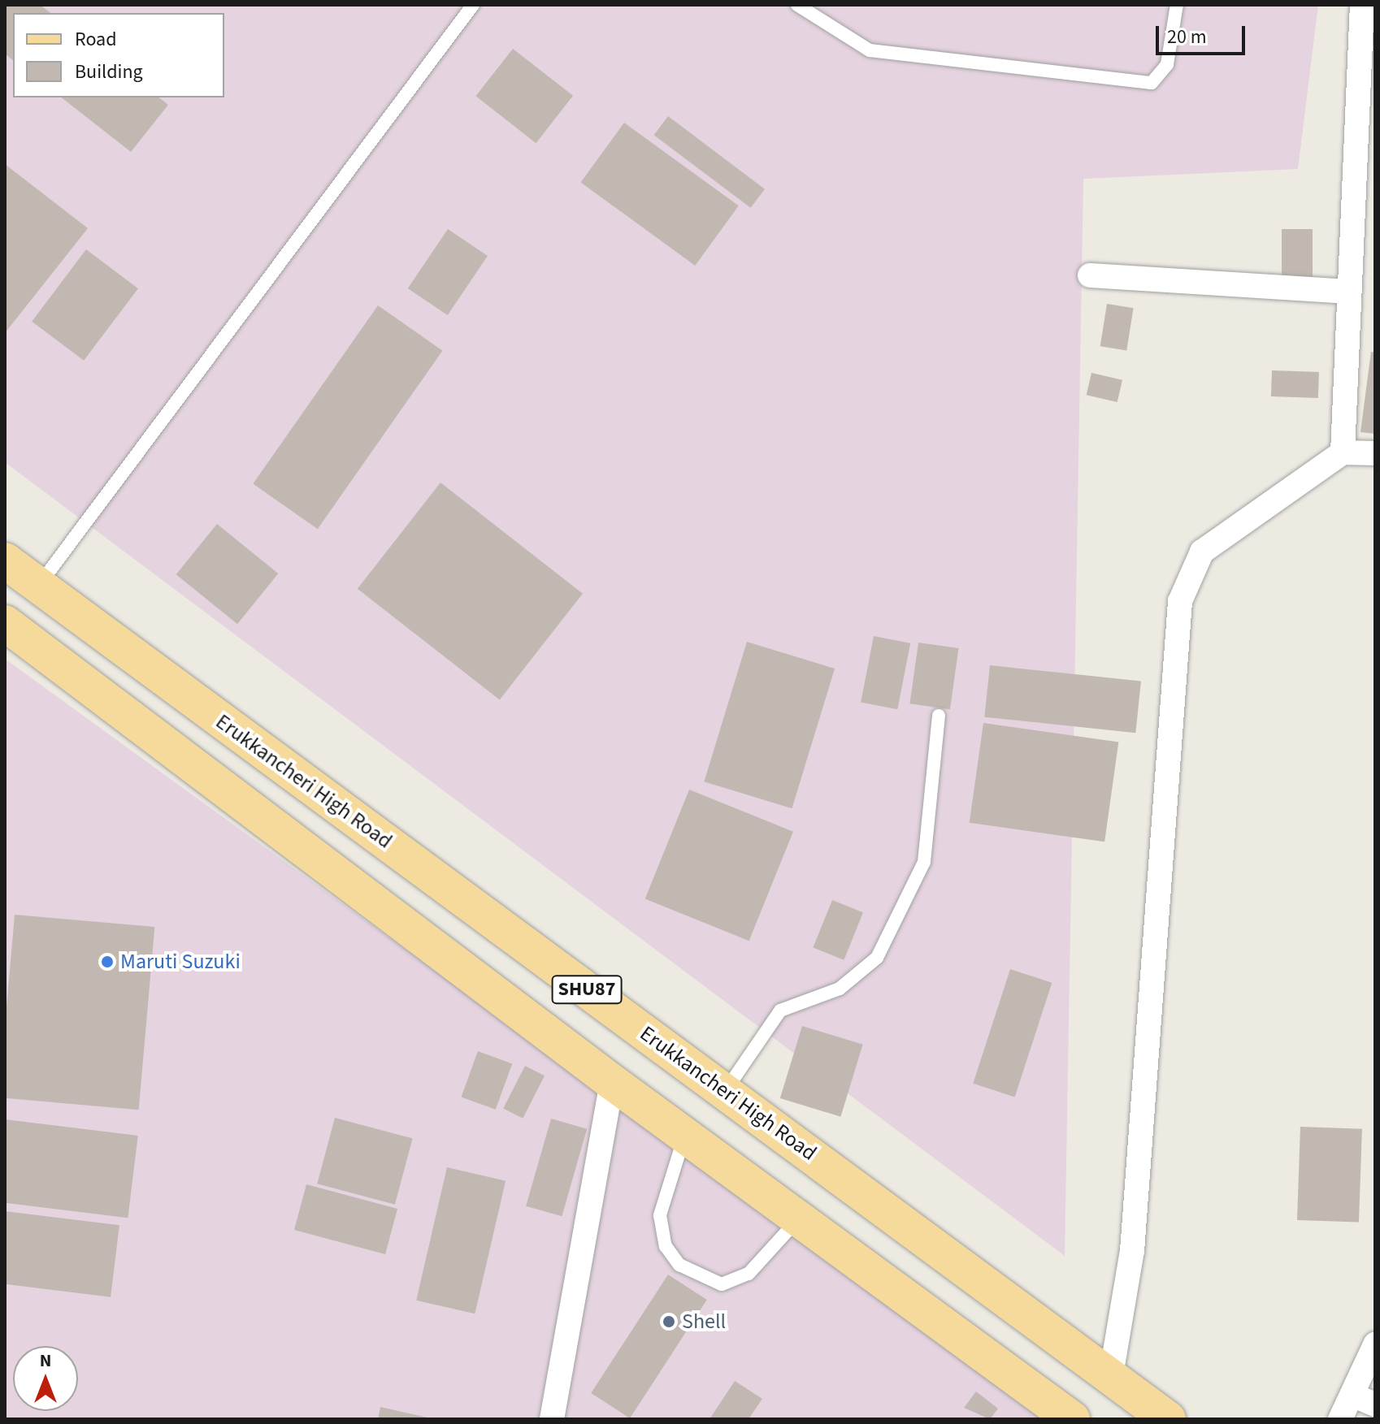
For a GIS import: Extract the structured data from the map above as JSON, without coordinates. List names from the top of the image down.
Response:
{
  "streets": {
    "main road": ["Erukkancheri High Road", "SHU87"]
  },
  "places": ["Maruti Suzuki", "Shell"],
  "legend": ["Road", "Building"],
  "scale_bar": "20 m",
  "north": "top"
}
